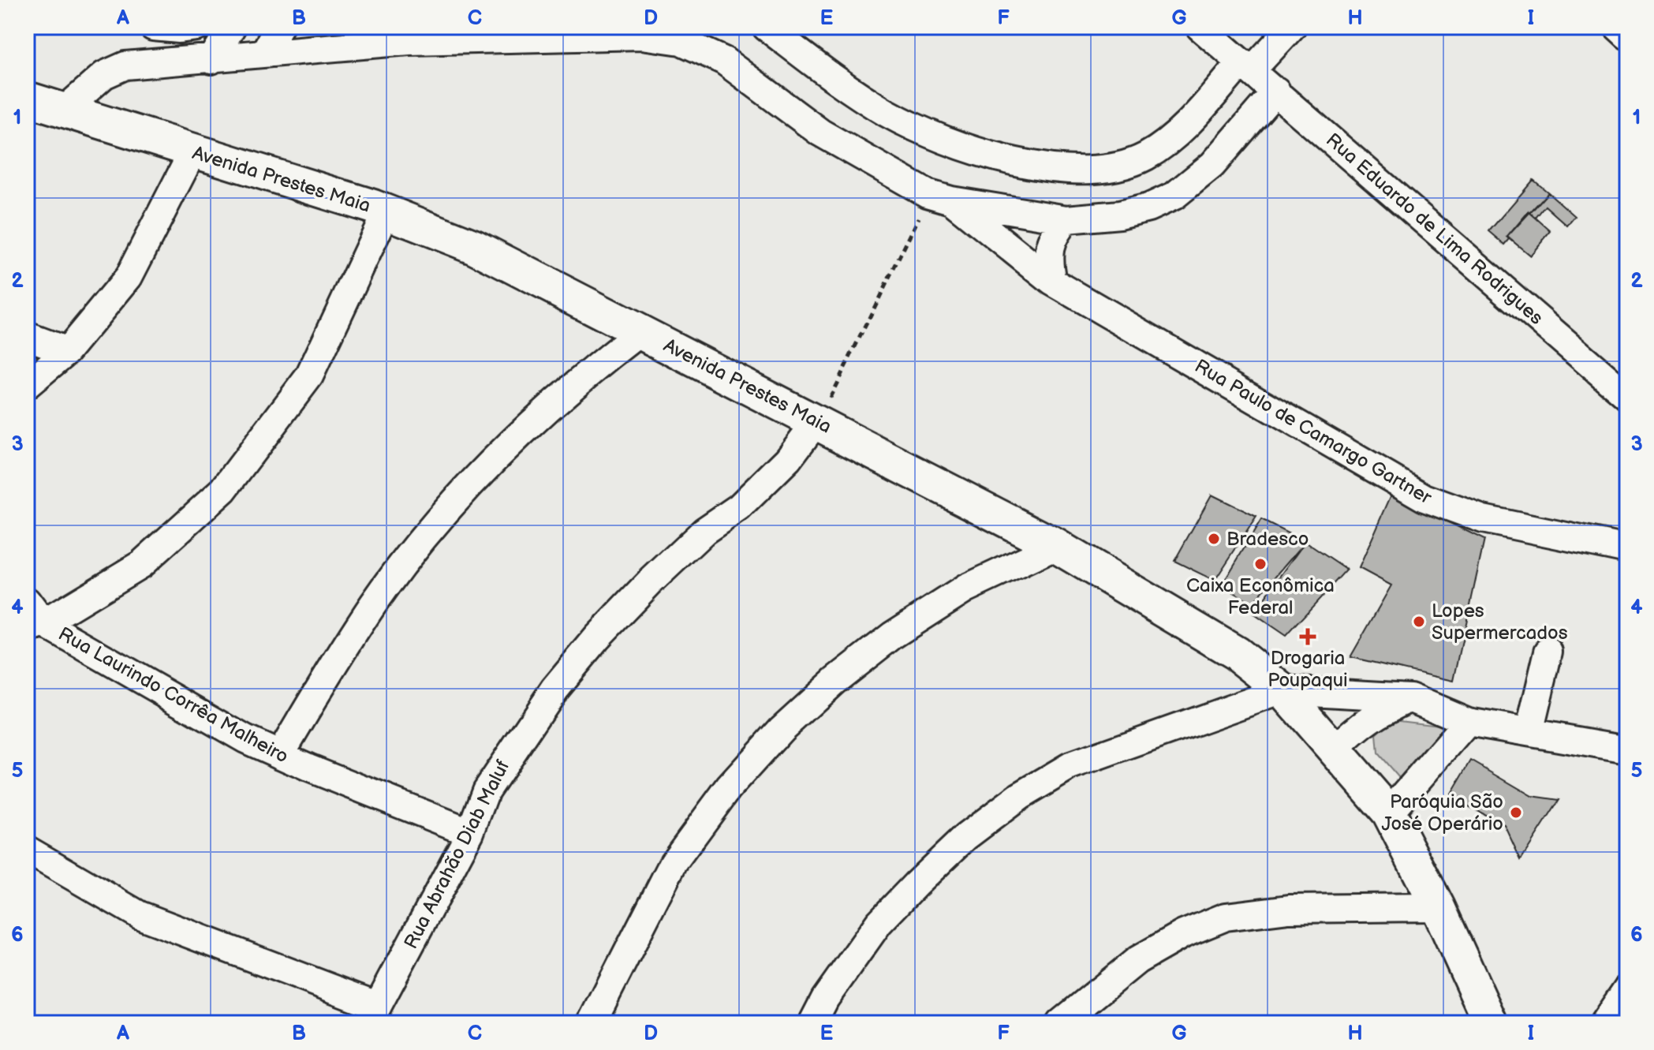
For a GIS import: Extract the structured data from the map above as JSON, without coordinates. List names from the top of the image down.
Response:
{
  "streets": {
    "main road": ["Avenida Prestes Maia"],
    "street": [
      "Rua Eduardo de Lima Rodrigues",
      "Rua Paulo de Camargo Gartner",
      "Rua Laurindo Corrêa Malheiro",
      "Rua Abrahão Diab Maluf"
    ]
  },
  "crossings": [
    ["Avenida Prestes Maia", "Rua Abrahão Diab Maluf"],
    ["Rua Laurindo Corrêa Malheiro", "Rua Abrahão Diab Maluf"]
  ],
  "places": {
    "other": [
      "Bradesco",
      "Caixa Econômica Federal",
      "Lopes Supermercados",
      "Paróquia São José Operário"
    ],
    "health": ["Drogaria Poupaqui"]
  },
  "grid": {
    "columns": [
      "A",
      "B",
      "C",
      "D",
      "E",
      "F",
      "G",
      "H",
      "I"
    ],
    "rows": [
      "1",
      "2",
      "3",
      "4",
      "5",
      "6"
    ]
  }
}
